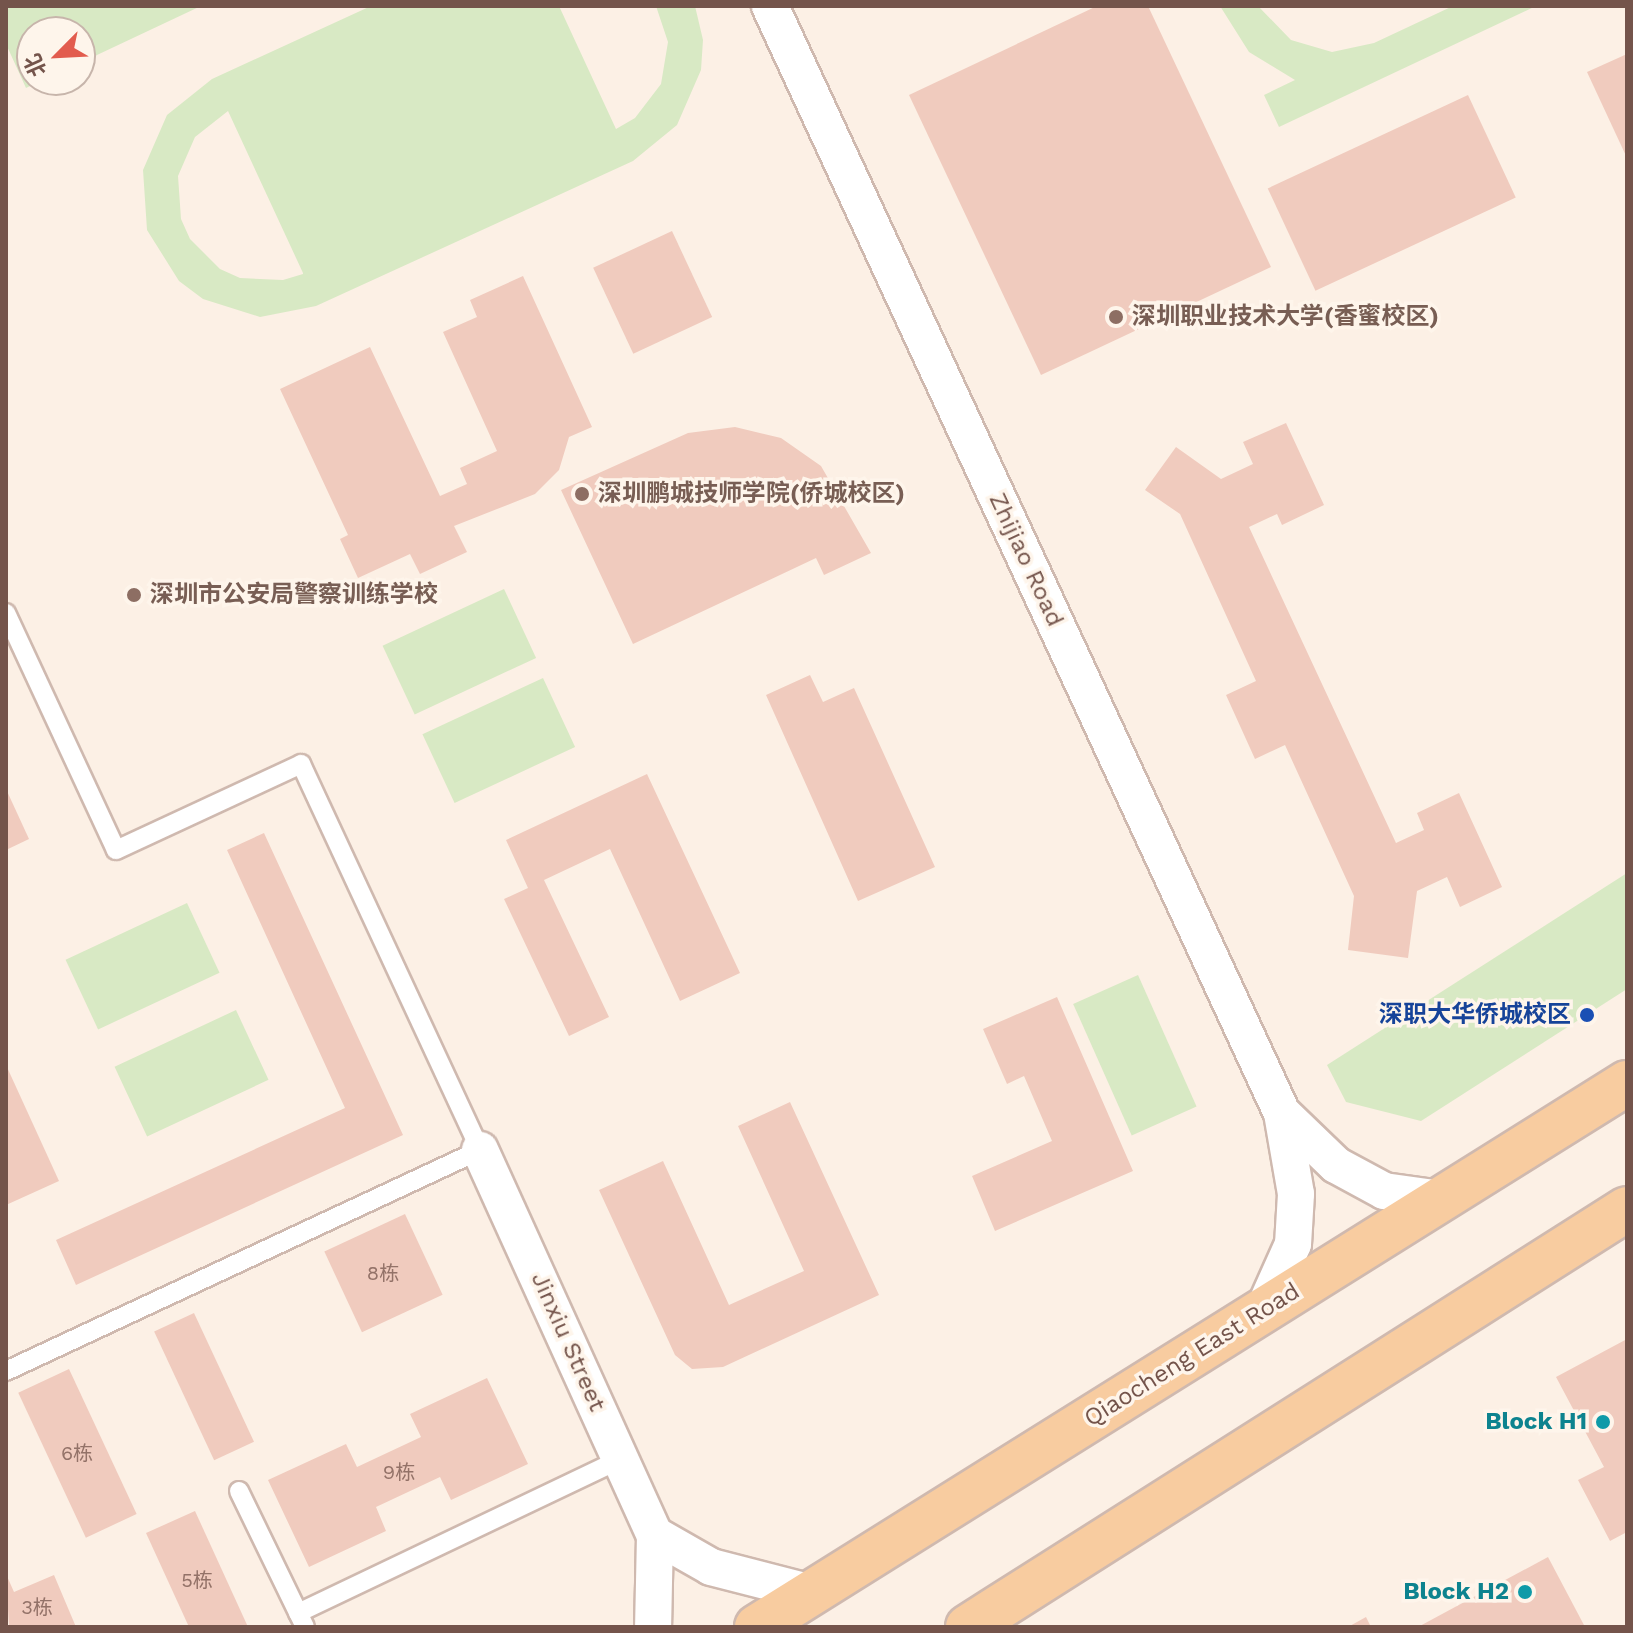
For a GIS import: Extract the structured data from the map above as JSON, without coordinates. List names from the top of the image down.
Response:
{
  "streets": {
    "main road": ["Qiaocheng East Road"],
    "street": ["Zhijiao Road", "Jinxiu Street"]
  },
  "crossings": [
    ["Zhijiao Road", "Qiaocheng East Road"]
  ],
  "places": [
    "深圳职业技术大学(香蜜校区)",
    "深圳鹏城技师学院(侨城校区)",
    "深圳市公安局警察训练学校",
    "深职大华侨城校区",
    "Block H1",
    "Block H2"
  ],
  "house_numbers": [
    "8栋",
    "6栋",
    "9栋",
    "5栋",
    "3栋"
  ],
  "north": "bottom left"
}
